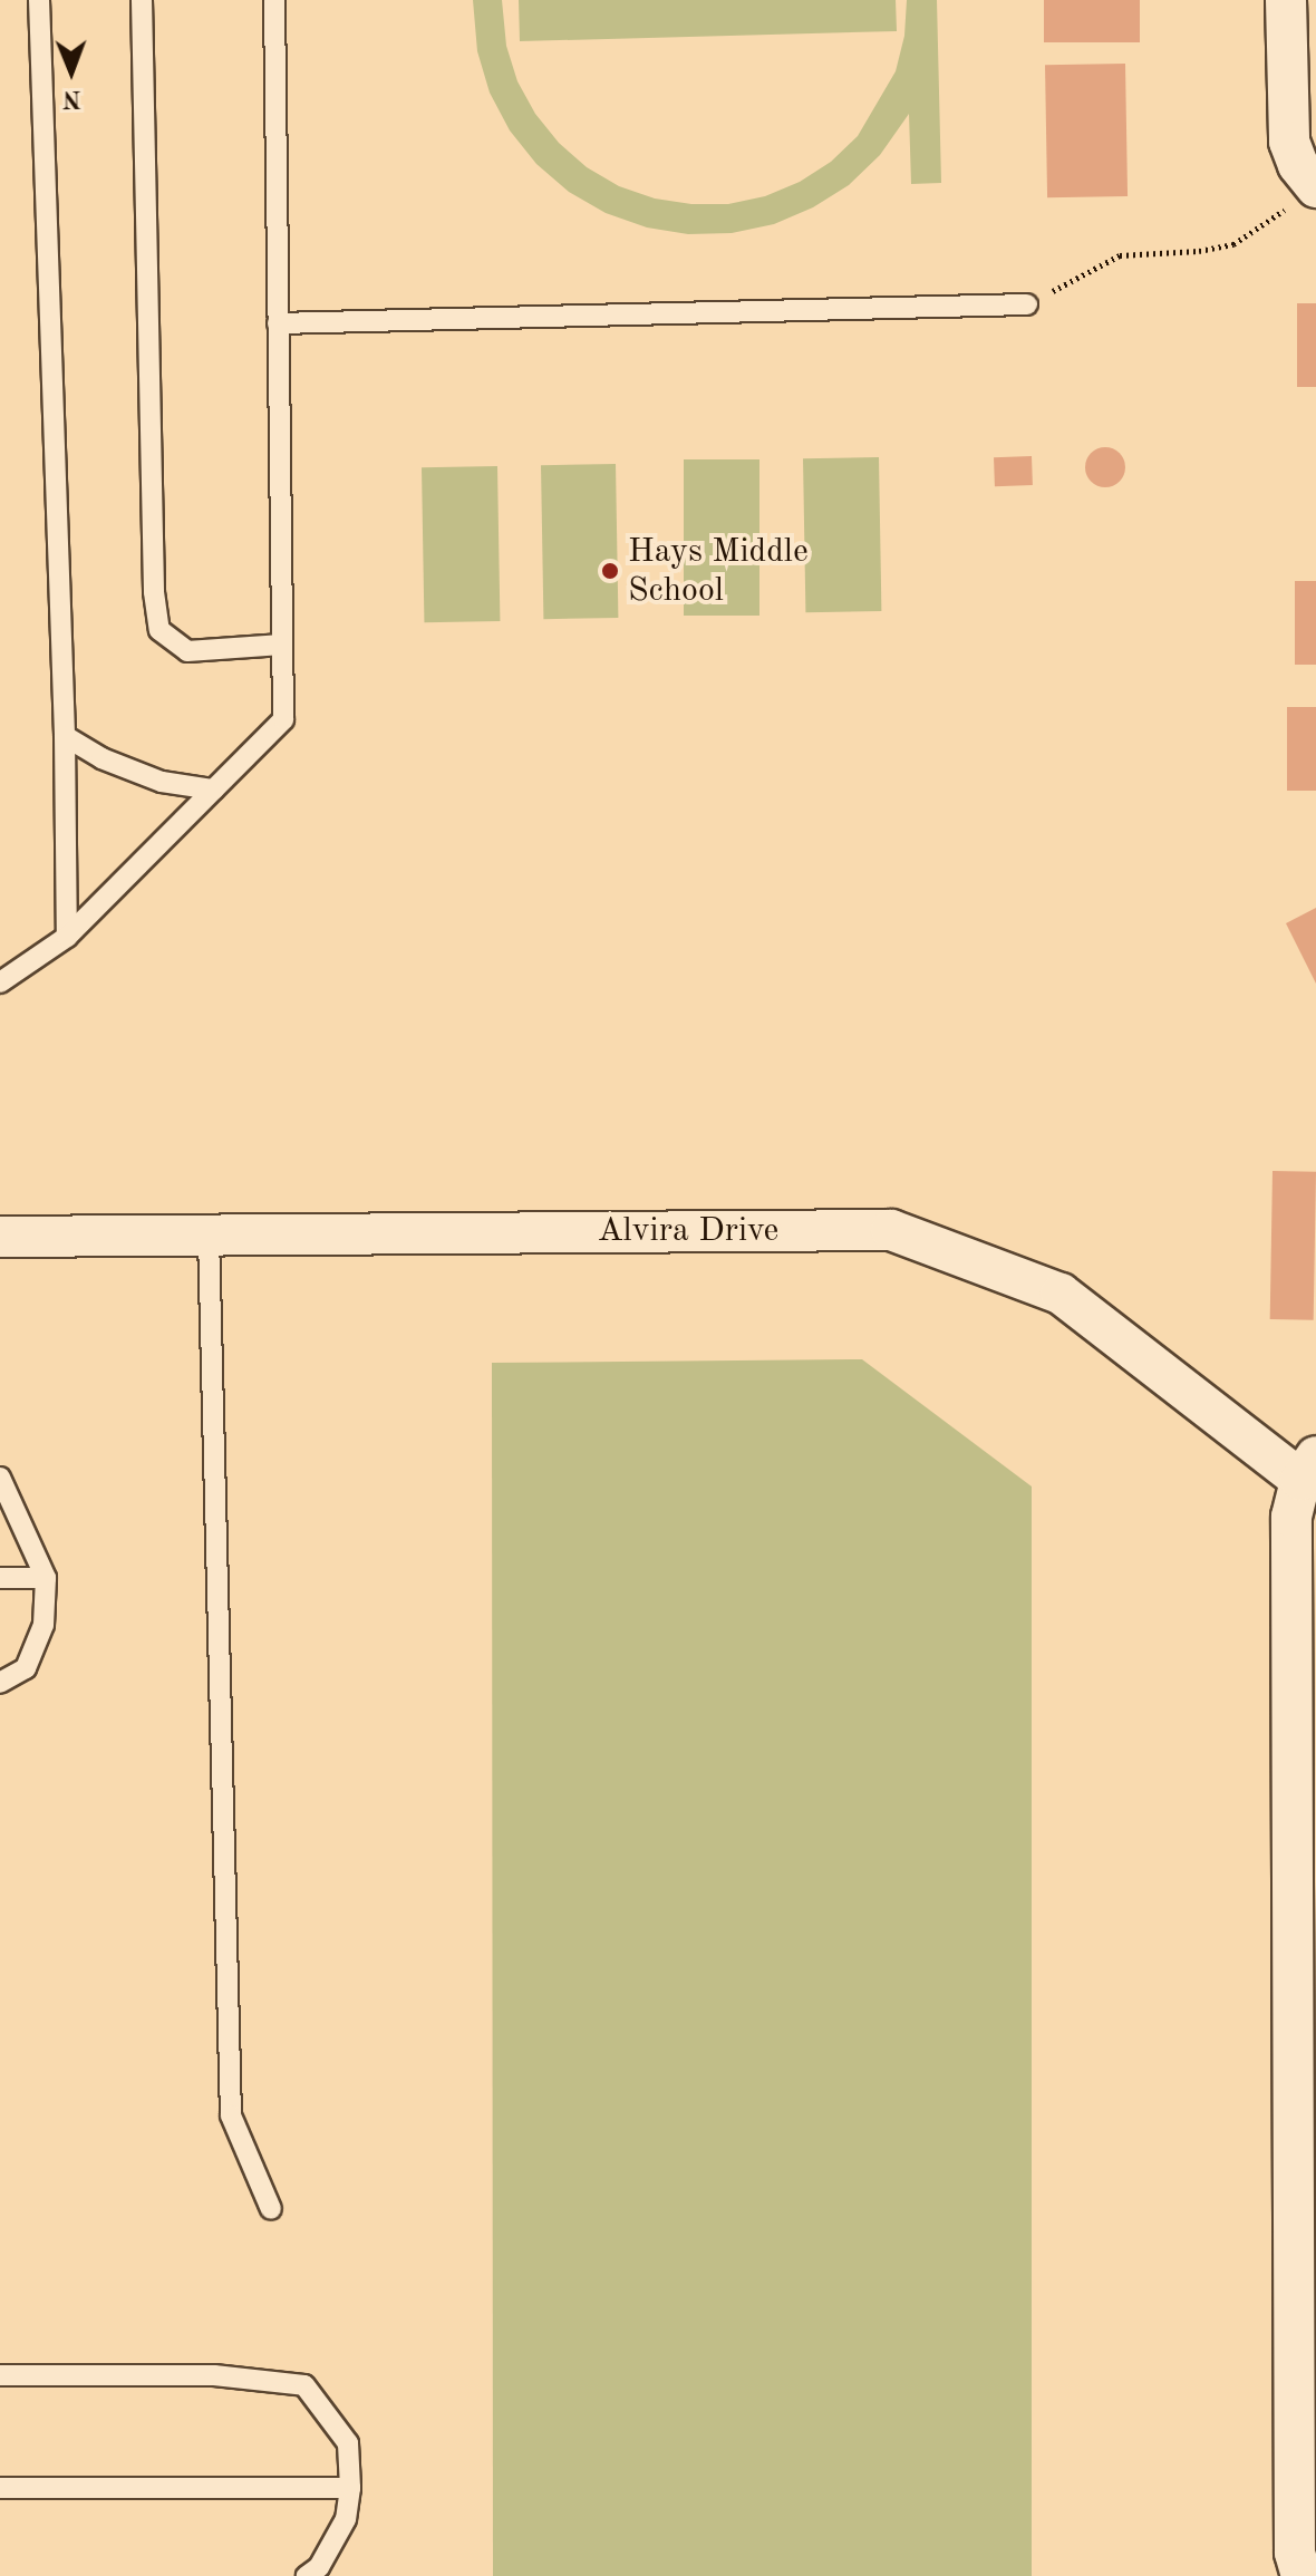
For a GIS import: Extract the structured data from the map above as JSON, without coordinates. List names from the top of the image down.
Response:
{
  "streets": {
    "street": ["Alvira Drive"]
  },
  "places": ["Hays Middle School"],
  "north": "bottom"
}
